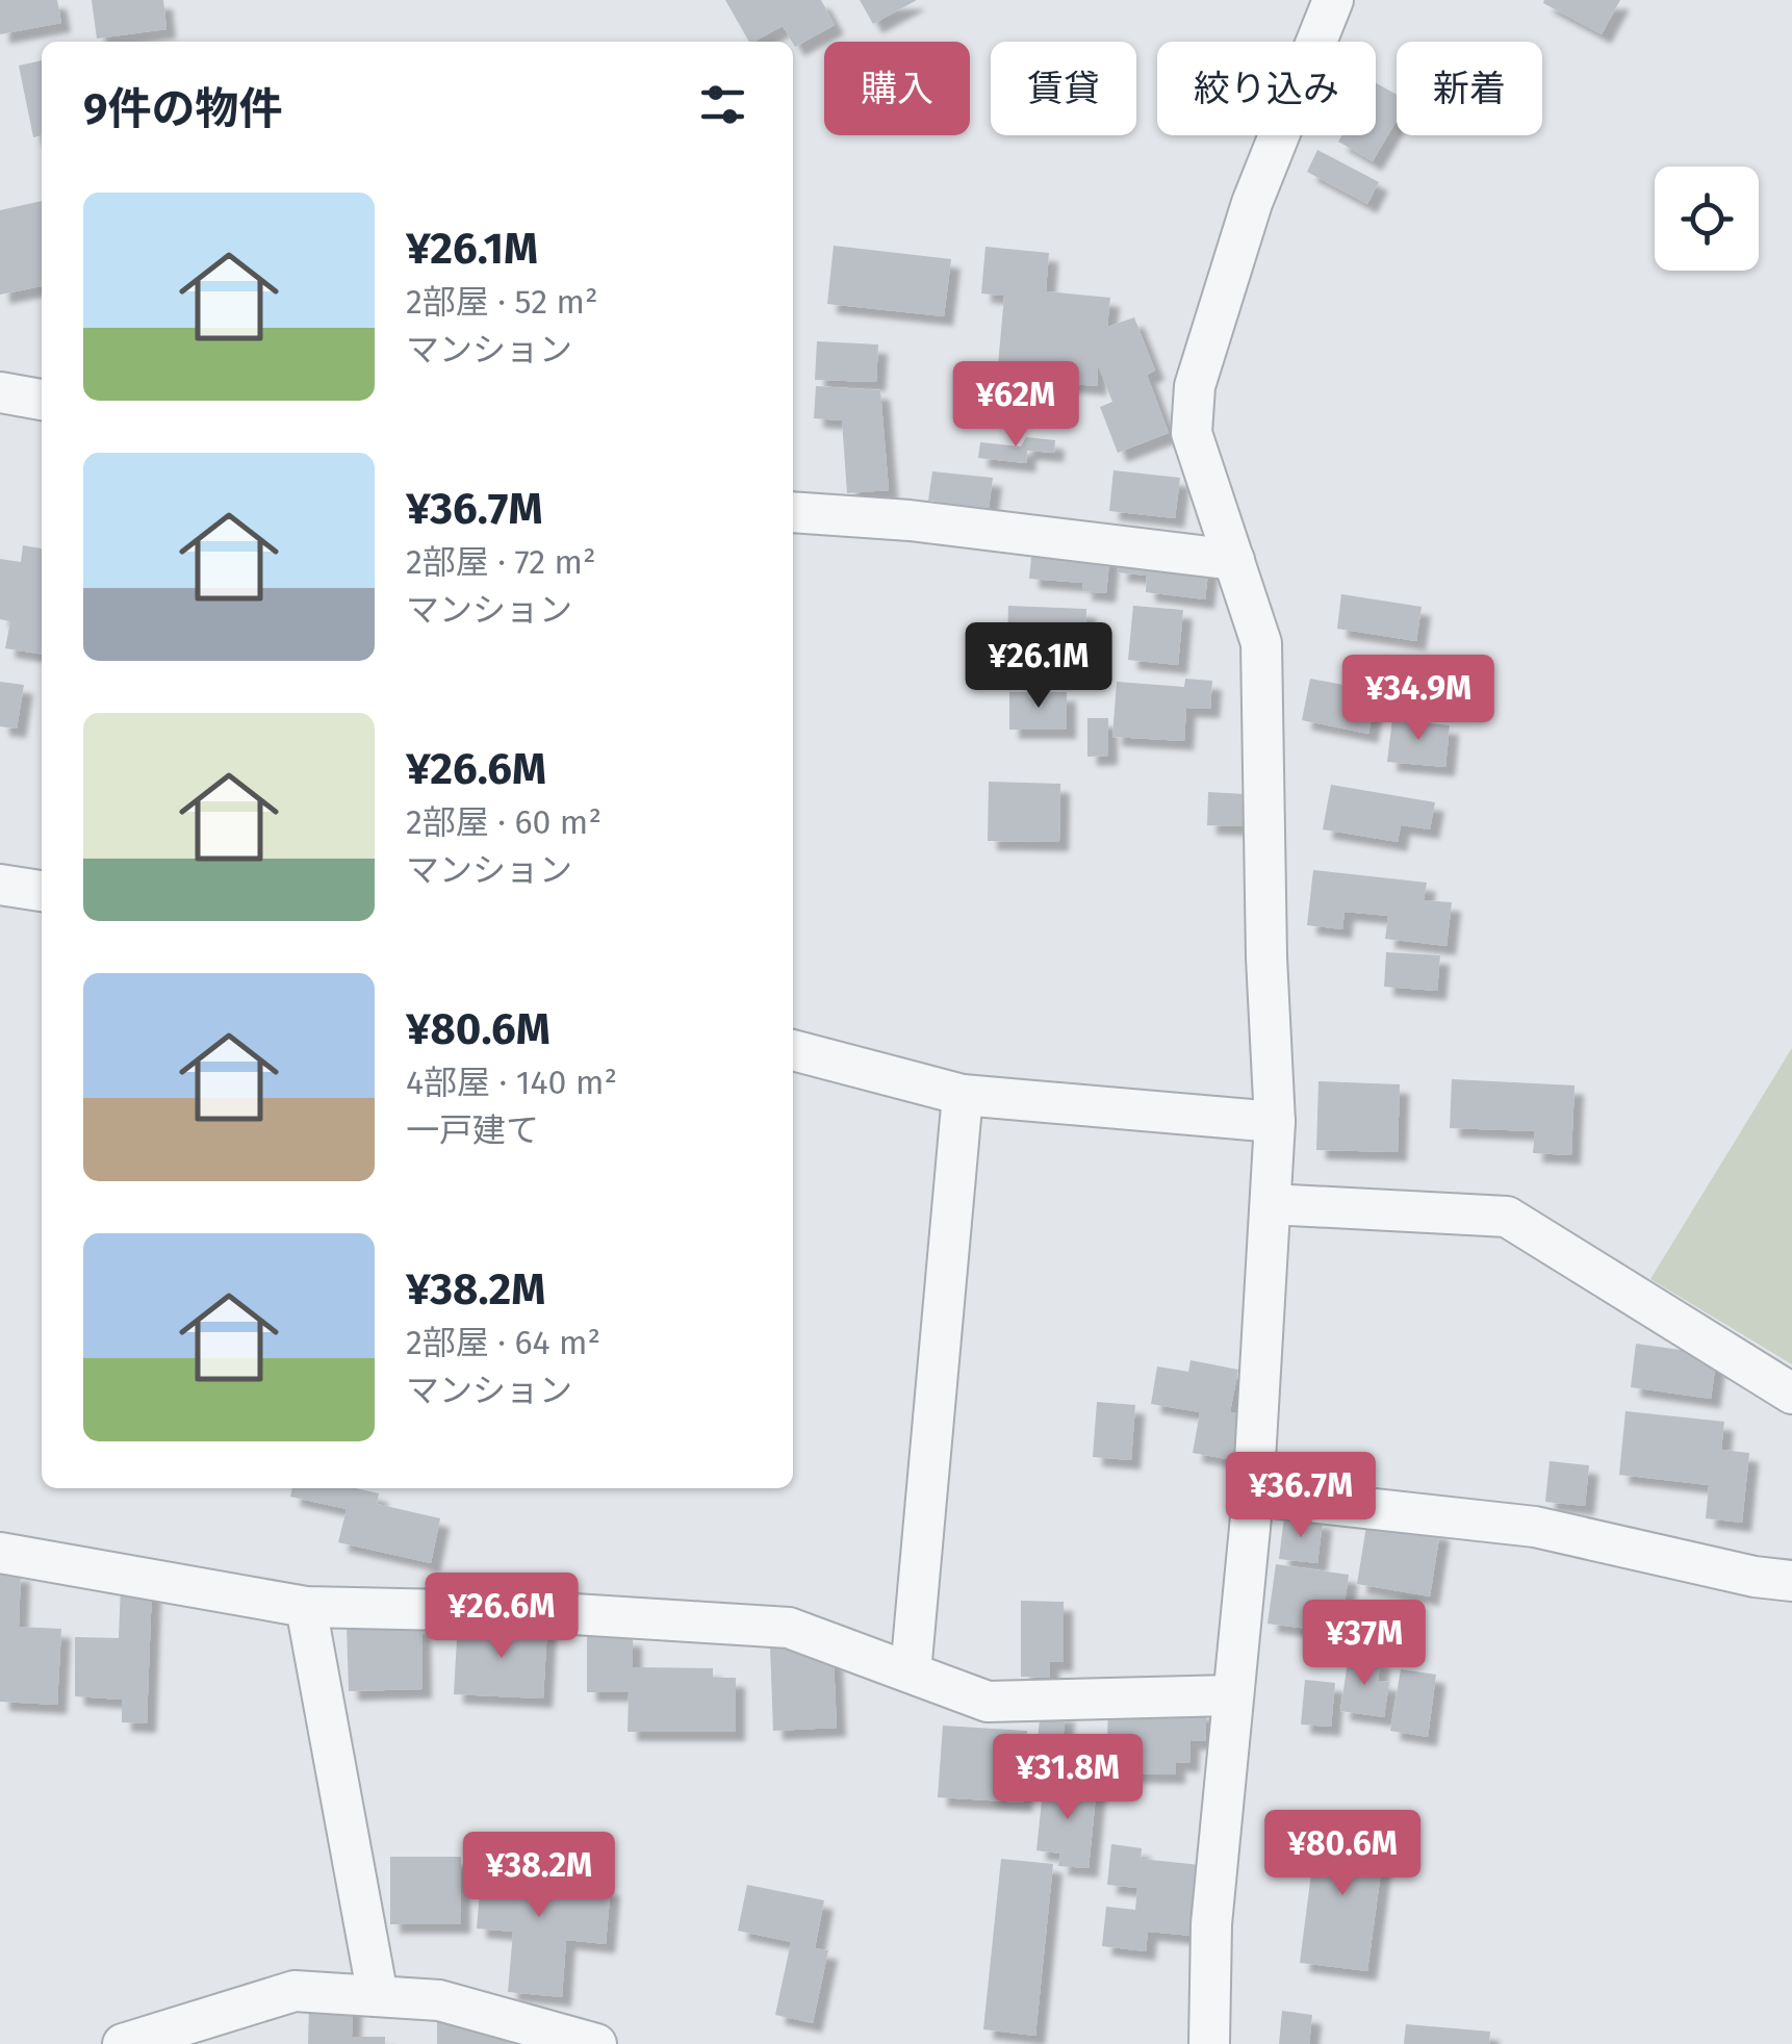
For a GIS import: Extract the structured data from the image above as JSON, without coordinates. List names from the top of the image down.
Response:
{
  "page": {
    "chip": [
      "購入",
      "賃貸",
      "絞り込み",
      "新着"
    ],
    "heading": "9件の物件",
    "list": [
      {
        "name": "¥26.1M",
        "note": "2部屋 · 52 m² · マンション"
      },
      {
        "name": "¥36.7M",
        "note": "2部屋 · 72 m² · マンション"
      },
      {
        "name": "¥26.6M",
        "note": "2部屋 · 60 m² · マンション"
      },
      {
        "name": "¥80.6M",
        "note": "4部屋 · 140 m² · 一戸建て"
      },
      {
        "name": "¥38.2M",
        "note": "2部屋 · 64 m² · マンション"
      }
    ],
    "price": [
      "¥62M",
      "¥26.1M",
      "¥34.9M",
      "¥36.7M",
      "¥26.6M",
      "¥37M",
      "¥31.8M",
      "¥80.6M",
      "¥38.2M"
    ]
  }
}
